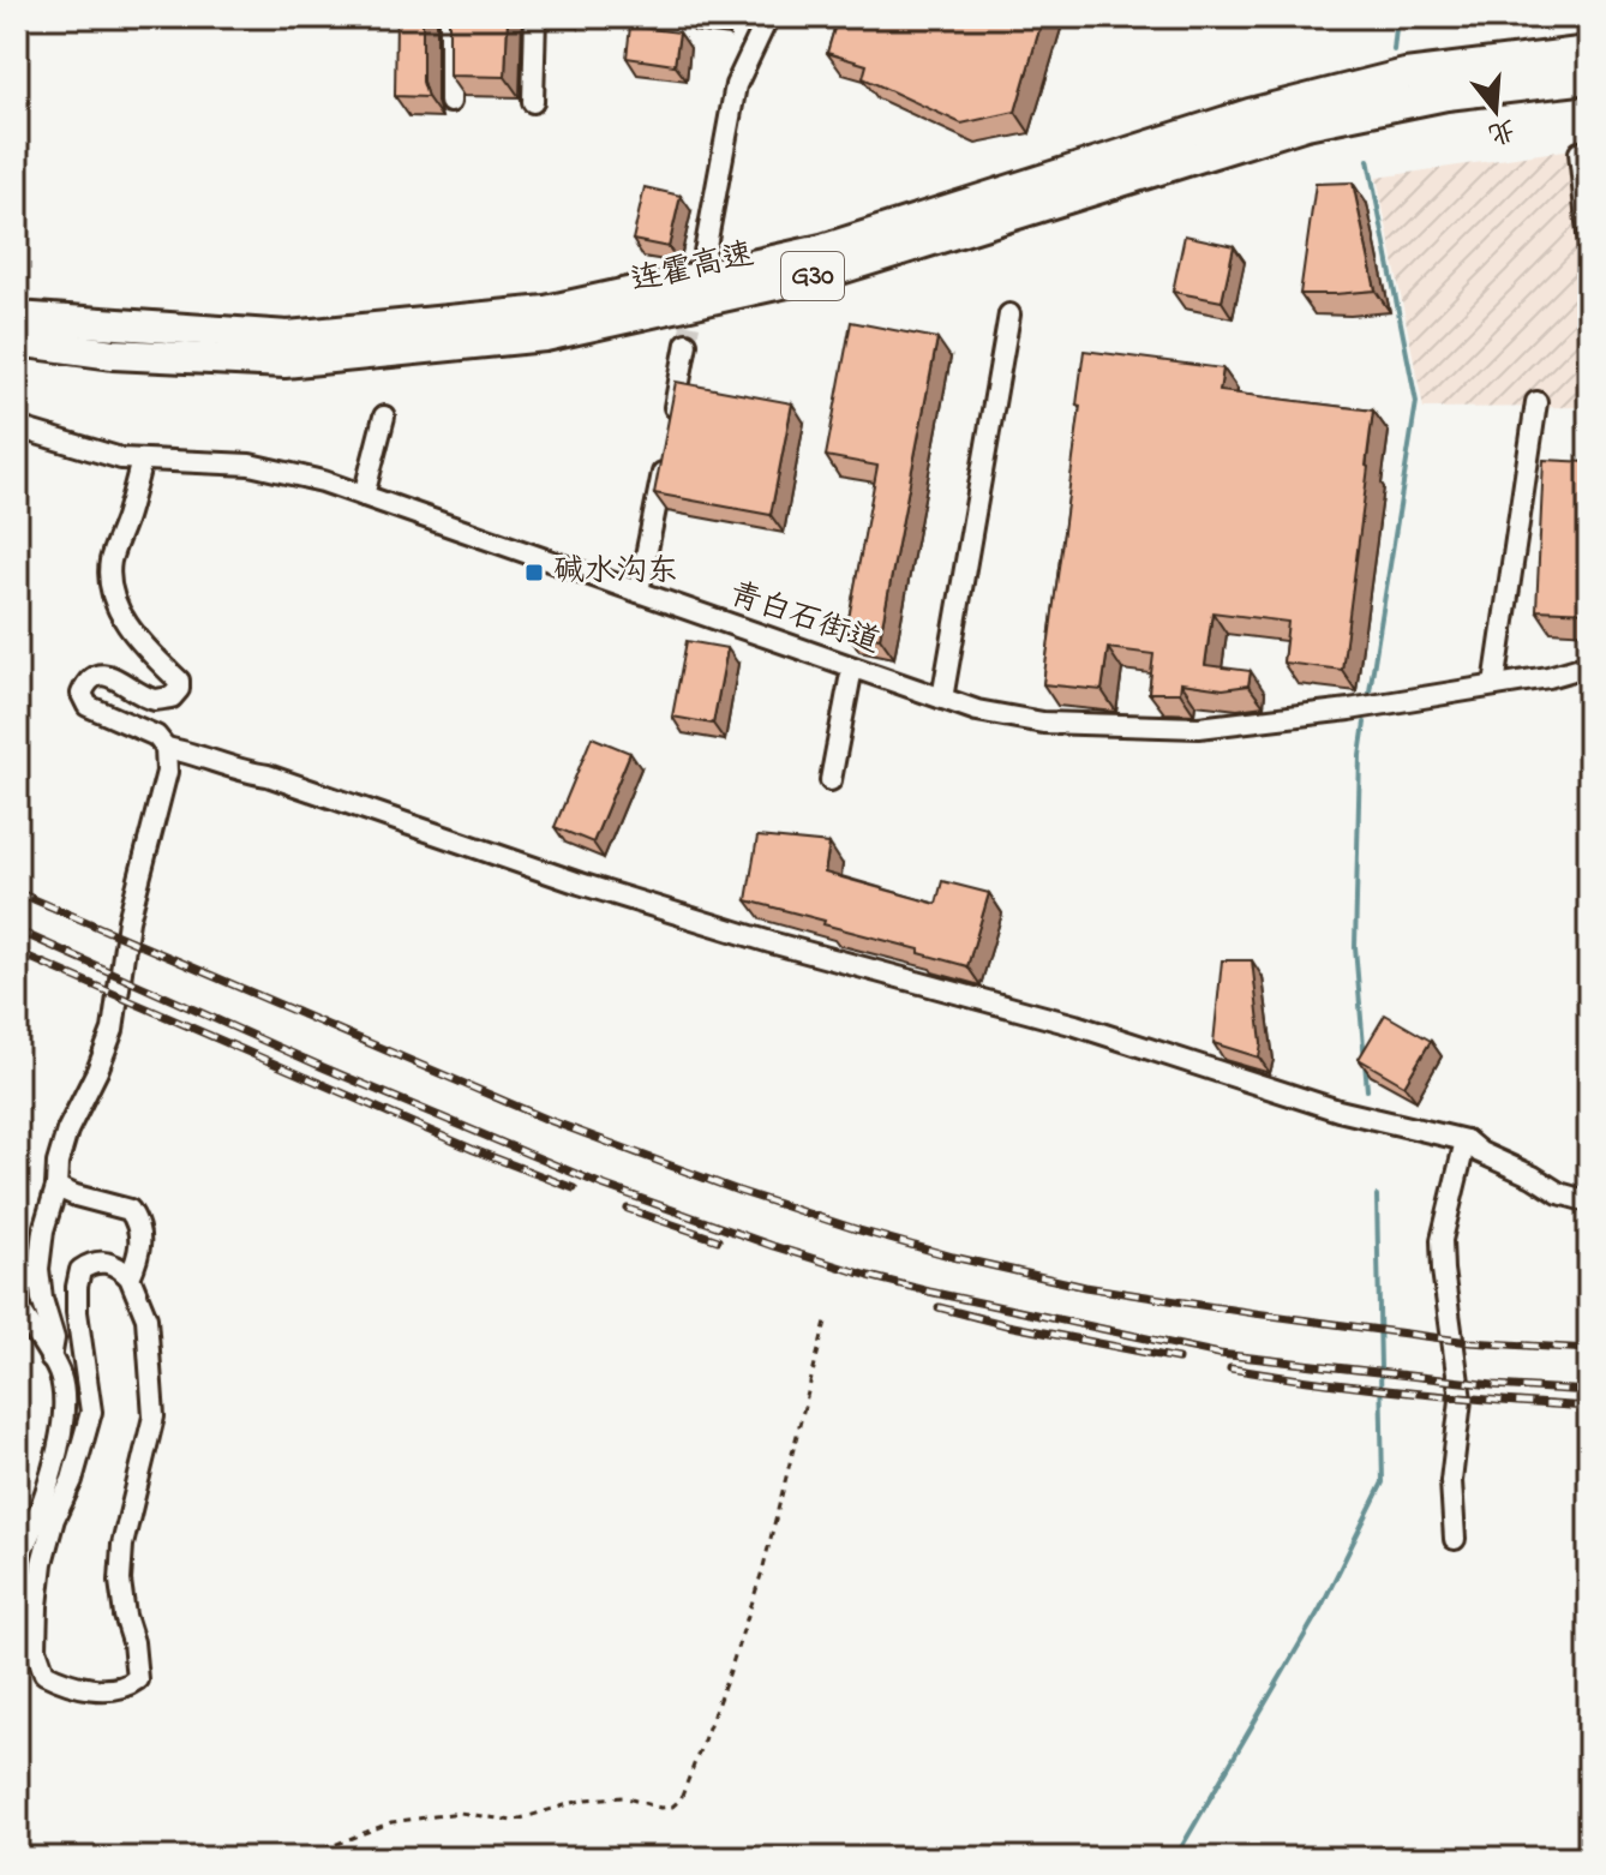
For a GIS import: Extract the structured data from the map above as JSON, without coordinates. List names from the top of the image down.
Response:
{
  "streets": {
    "highway": ["连霍高速", "G30"],
    "street": ["青白石街道"]
  },
  "places": {
    "transit": ["碱水沟东"]
  },
  "north": "bottom"
}
